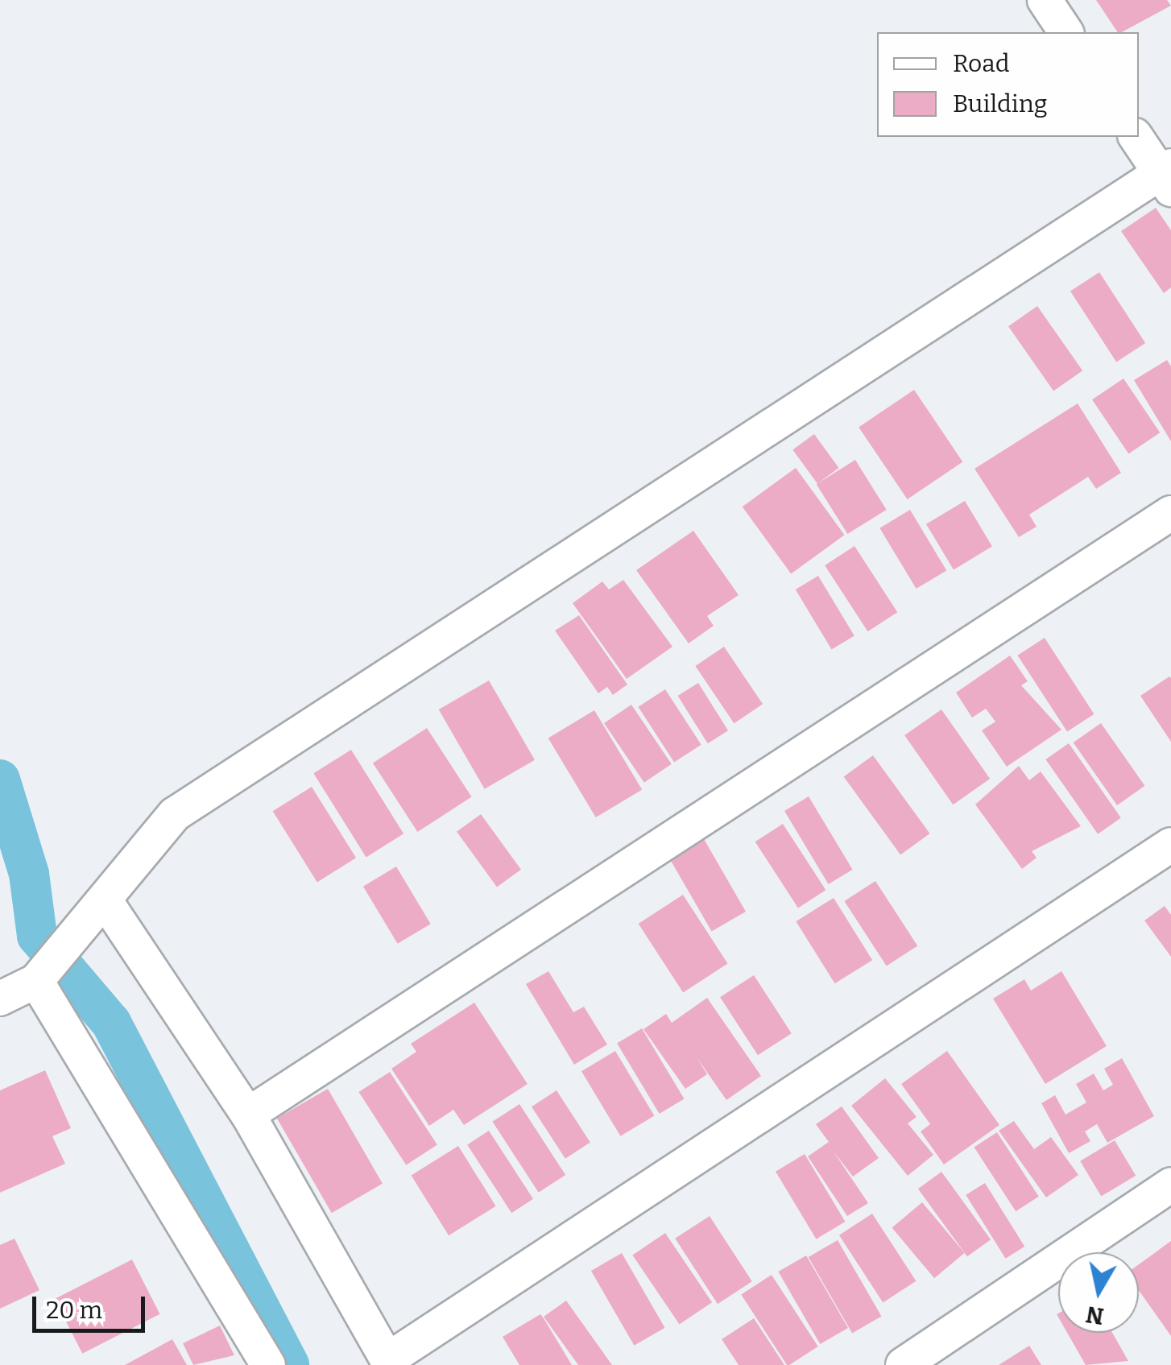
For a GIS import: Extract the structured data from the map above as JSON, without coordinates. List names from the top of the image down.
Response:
{
  "legend": ["Road", "Building"],
  "scale_bar": "20 m",
  "north": "bottom"
}
